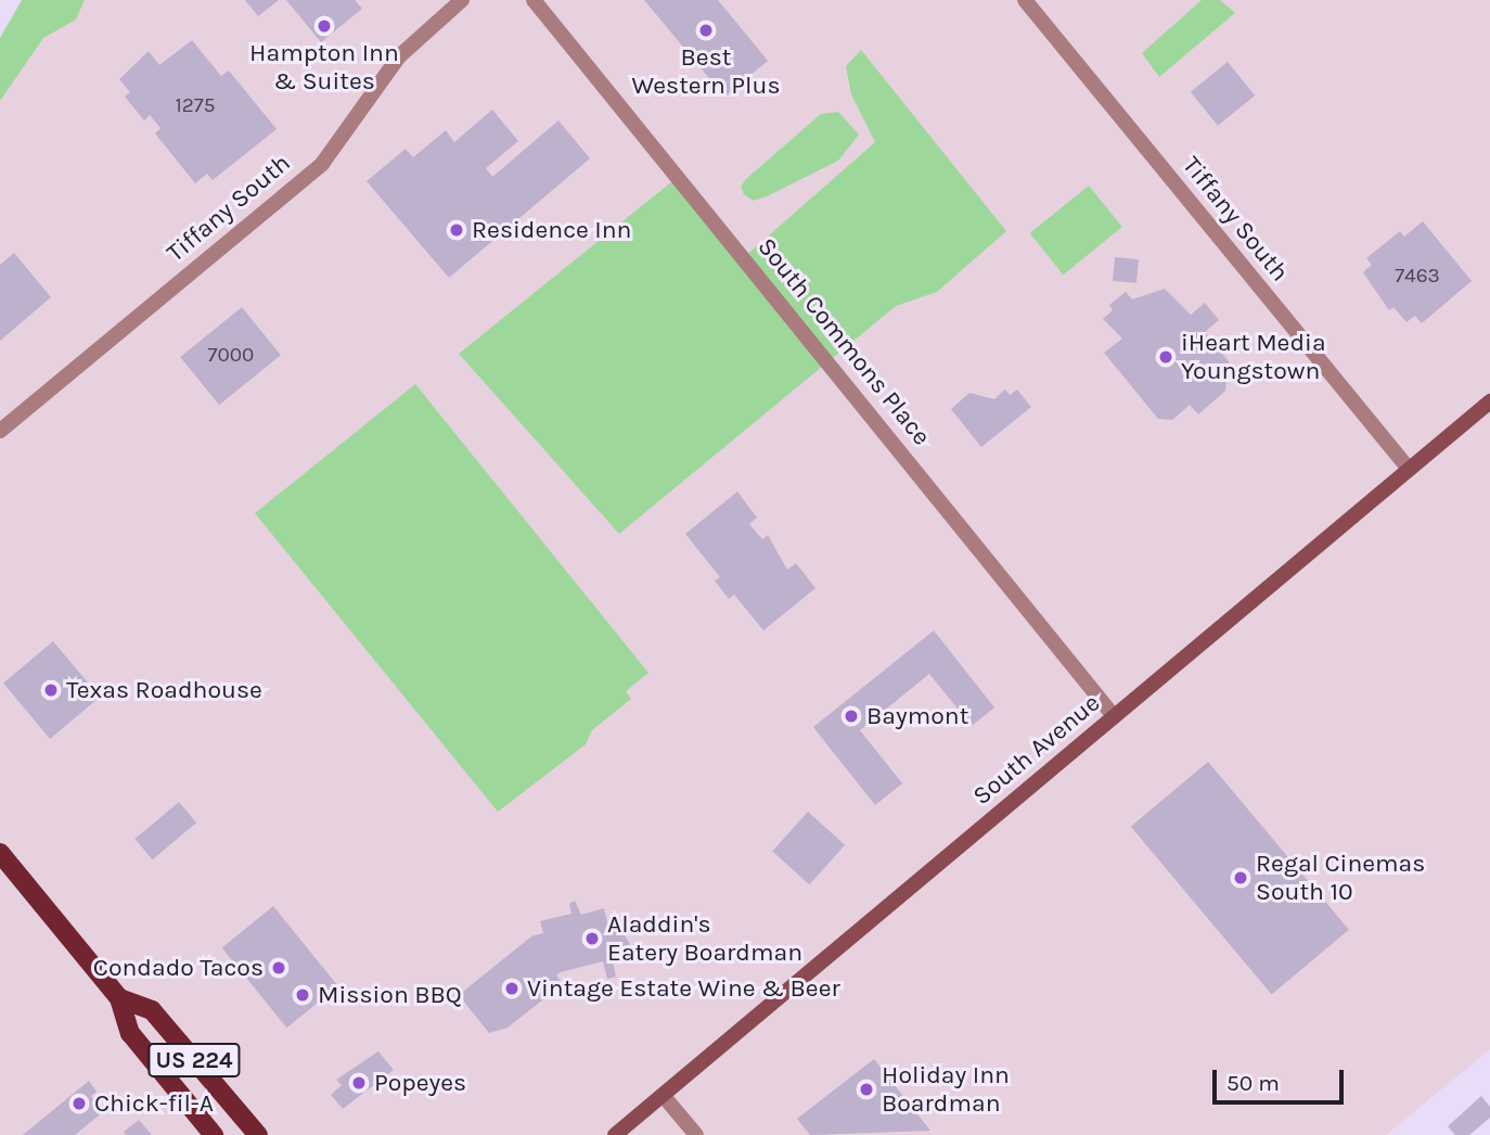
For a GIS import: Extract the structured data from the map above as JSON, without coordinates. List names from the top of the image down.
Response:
{
  "streets": {
    "main road": ["South Avenue", "US 224"],
    "street": ["Tiffany South", "South Commons Place"]
  },
  "crossings": [
    ["Tiffany South", "South Avenue"],
    ["South Commons Place", "South Avenue"]
  ],
  "places": [
    "Hampton Inn & Suites",
    "Best Western Plus",
    "Residence Inn",
    "iHeart Media Youngstown",
    "Texas Roadhouse",
    "Baymont",
    "Regal Cinemas South 10",
    "Aladdin's Eatery Boardman",
    "Condado Tacos",
    "Vintage Estate Wine & Beer",
    "Mission BBQ",
    "Popeyes",
    "Holiday Inn Boardman",
    "Chick-fil-A"
  ],
  "house_numbers": ["1275", "7463", "7000"],
  "scale_bar": "50 m"
}
